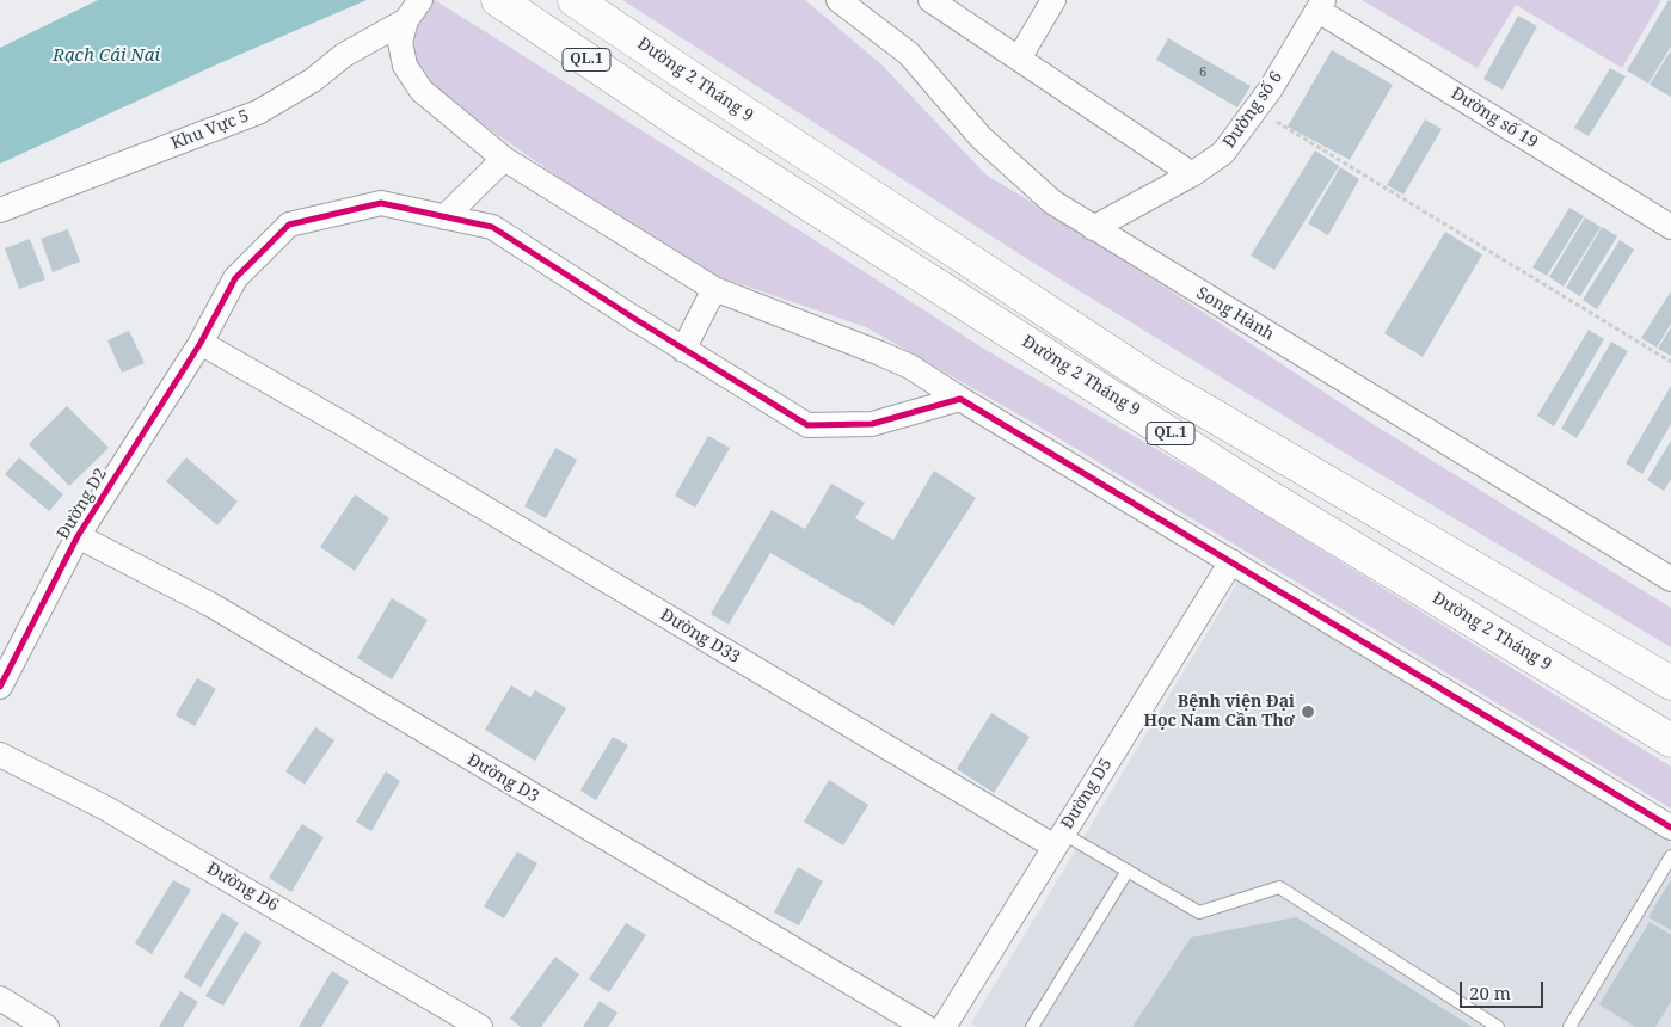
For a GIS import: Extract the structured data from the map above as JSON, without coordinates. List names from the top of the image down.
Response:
{
  "streets": {
    "highway": ["QL.1", "Đường 2 Tháng 9"],
    "street": [
      "Đường số 6",
      "Đường số 19",
      "Khu Vực 5",
      "Song Hành",
      "Đường D2",
      "Đường D33",
      "Đường D3",
      "Đường D5",
      "Đường D6"
    ]
  },
  "crossings": [
    ["Đường số 6", "Đường số 19"],
    ["Đường số 6", "Song Hành"],
    ["Đường D2", "Đường D33"],
    ["Đường D2", "Đường D3"],
    ["Đường D33", "Đường D5"]
  ],
  "water": ["Rạch Cái Nai"],
  "places": ["Bệnh viện Đại Học Nam Cần Thơ"],
  "house_numbers": ["6"],
  "scale_bar": "20 m"
}
